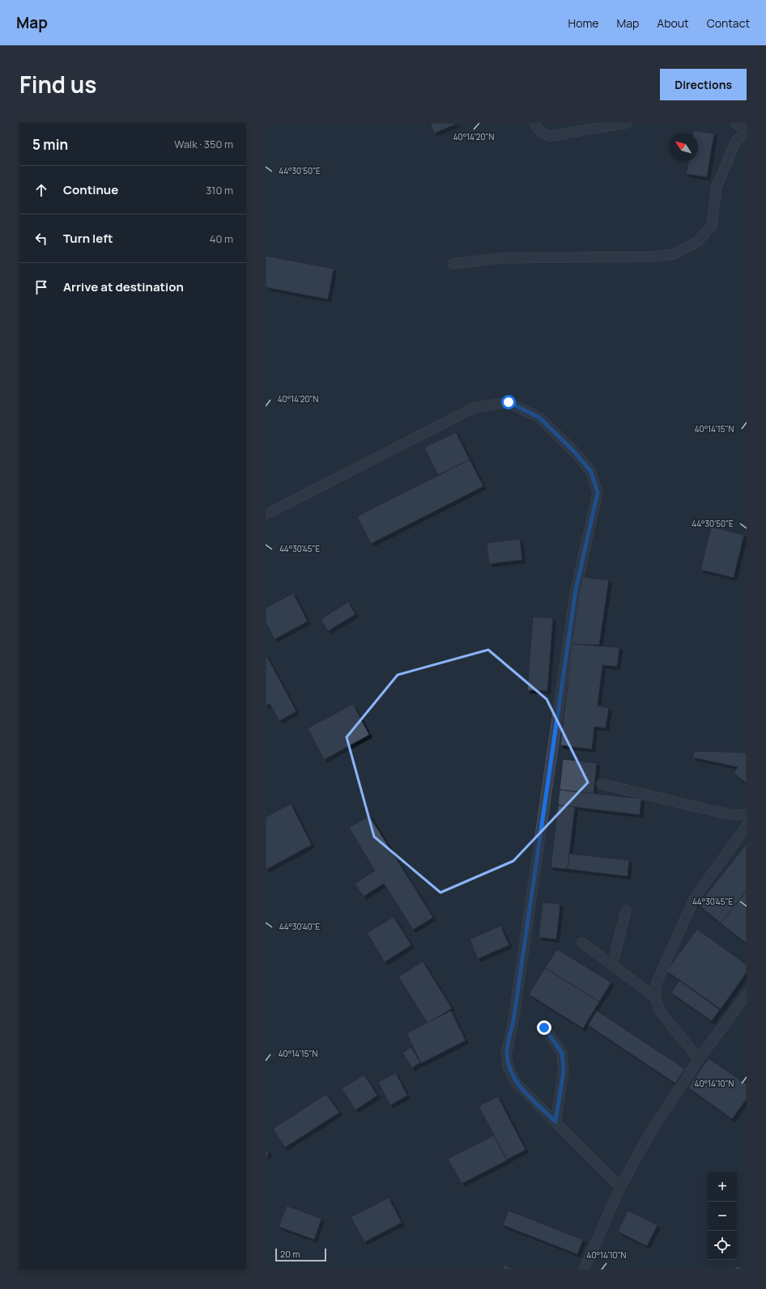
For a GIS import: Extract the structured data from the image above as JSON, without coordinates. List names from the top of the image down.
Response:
{
  "scale_bar": "20 m",
  "north": "top left",
  "page": {
    "header": "Map",
    "nav": [
      "Home",
      "Map",
      "About",
      "Contact"
    ],
    "title": "Find us",
    "buttons": "Directions",
    "heading": ["5 min", "Walk · 350 m"],
    "list": [
      ["Continue", "310 m"],
      ["Turn left", "40 m"],
      "Arrive at destination"
    ],
    "map_buttons": ["+", "−"],
    "scale": "20 m"
  },
  "coordinates": [
    "40°14'20\"N",
    "44°30'50\"E",
    "40°14'15\"N",
    "44°30'45\"E",
    "44°30'40\"E",
    "40°14'10\"N"
  ]
}
